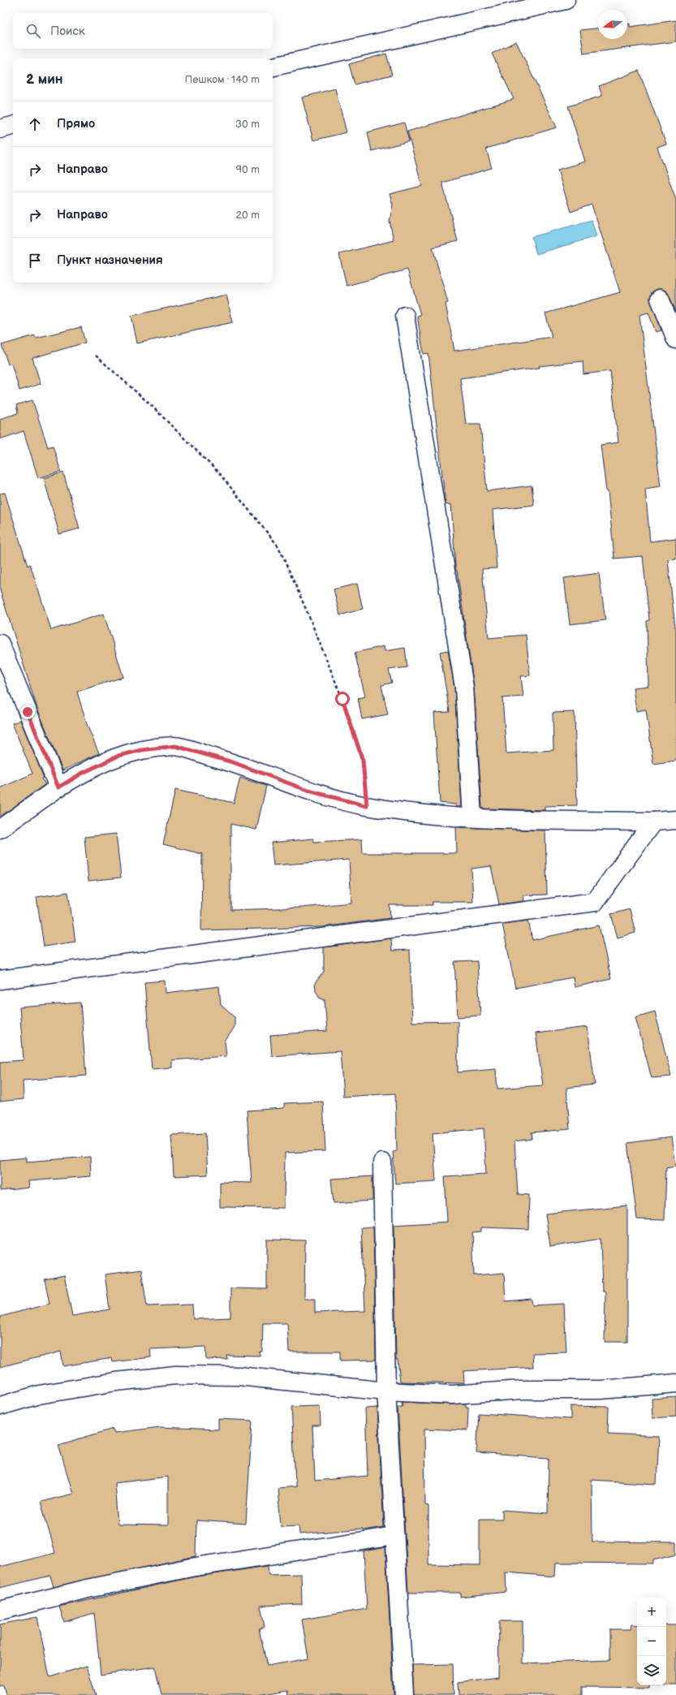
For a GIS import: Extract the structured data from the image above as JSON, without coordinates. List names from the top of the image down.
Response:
{
  "north": "left",
  "page": {
    "search": "Поиск",
    "heading": ["2 мин", "Пешком · 140 m"],
    "list": [
      ["Прямо", "30 m"],
      ["Направо", "90 m"],
      ["Направо", "20 m"],
      "Пункт назначения"
    ],
    "map_buttons": ["+", "−"]
  }
}
